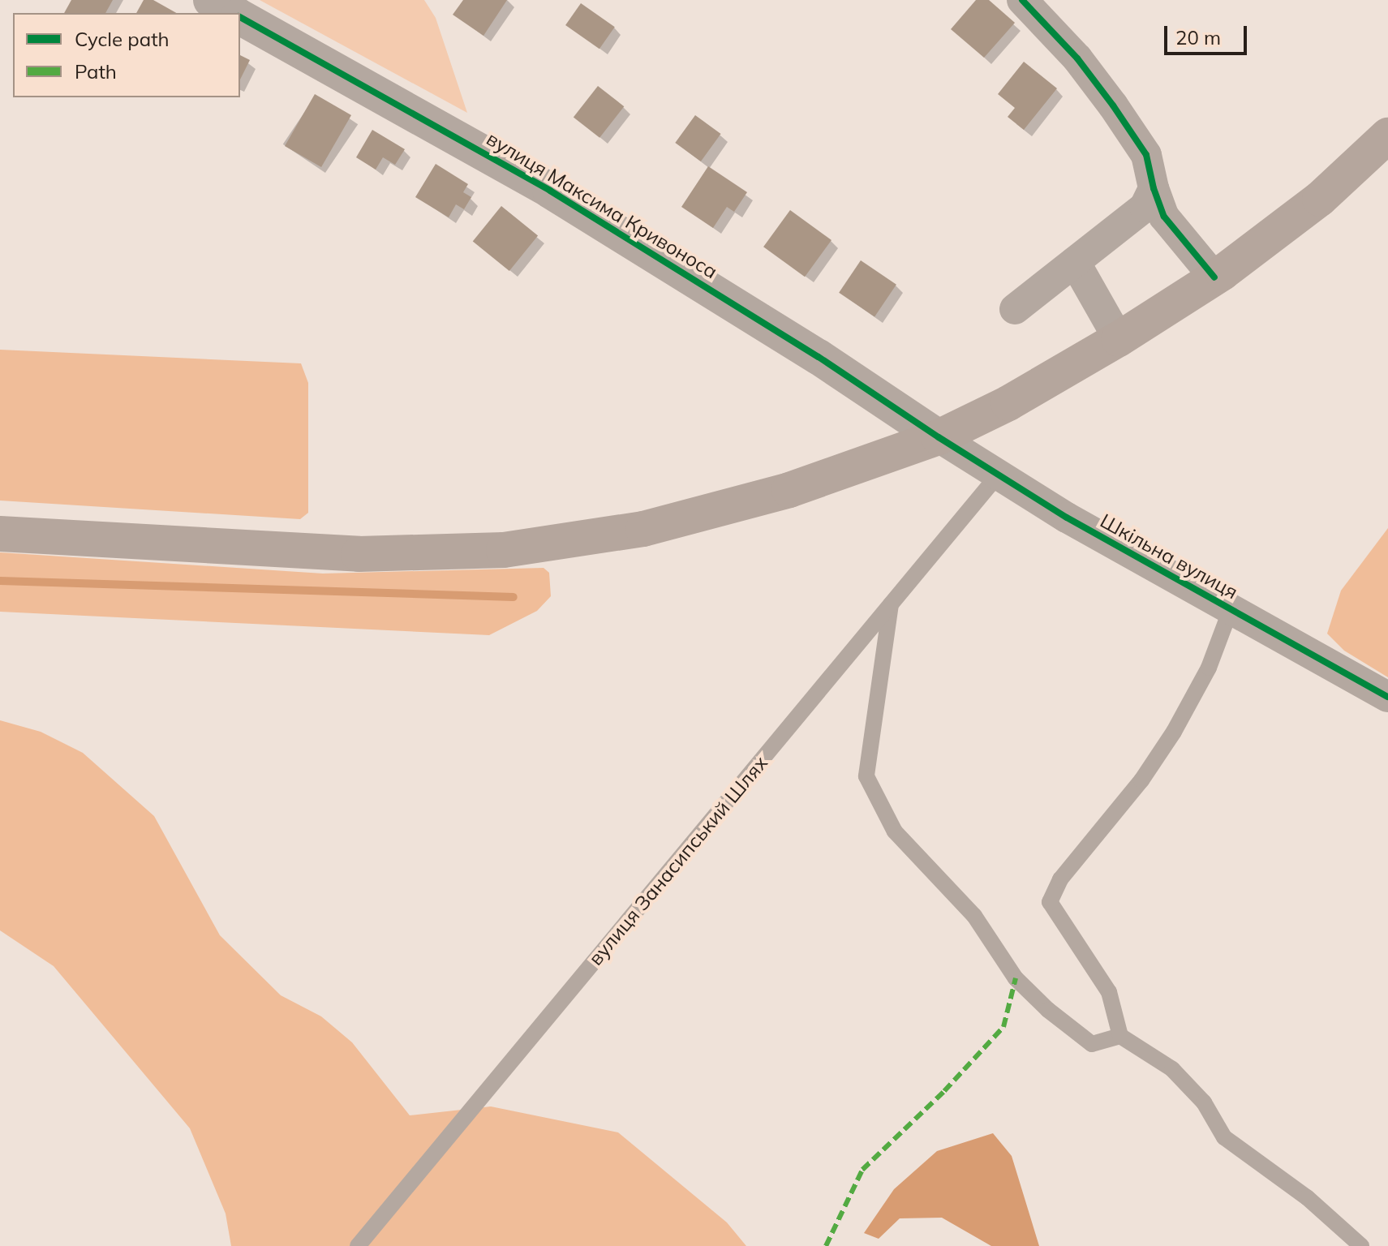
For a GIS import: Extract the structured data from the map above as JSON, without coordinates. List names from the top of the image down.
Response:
{
  "streets": {
    "street": ["вулиця Максима Кривоноса", "Шкільна вулиця"],
    "lane": ["вулиця Занасипський Шлях"]
  },
  "crossings": [
    ["вулиця Максима Кривоноса", "Шкільна вулиця"],
    ["Шкільна вулиця", "вулиця Занасипський Шлях"]
  ],
  "legend": ["Cycle path", "Path"],
  "scale_bar": "20 m"
}
